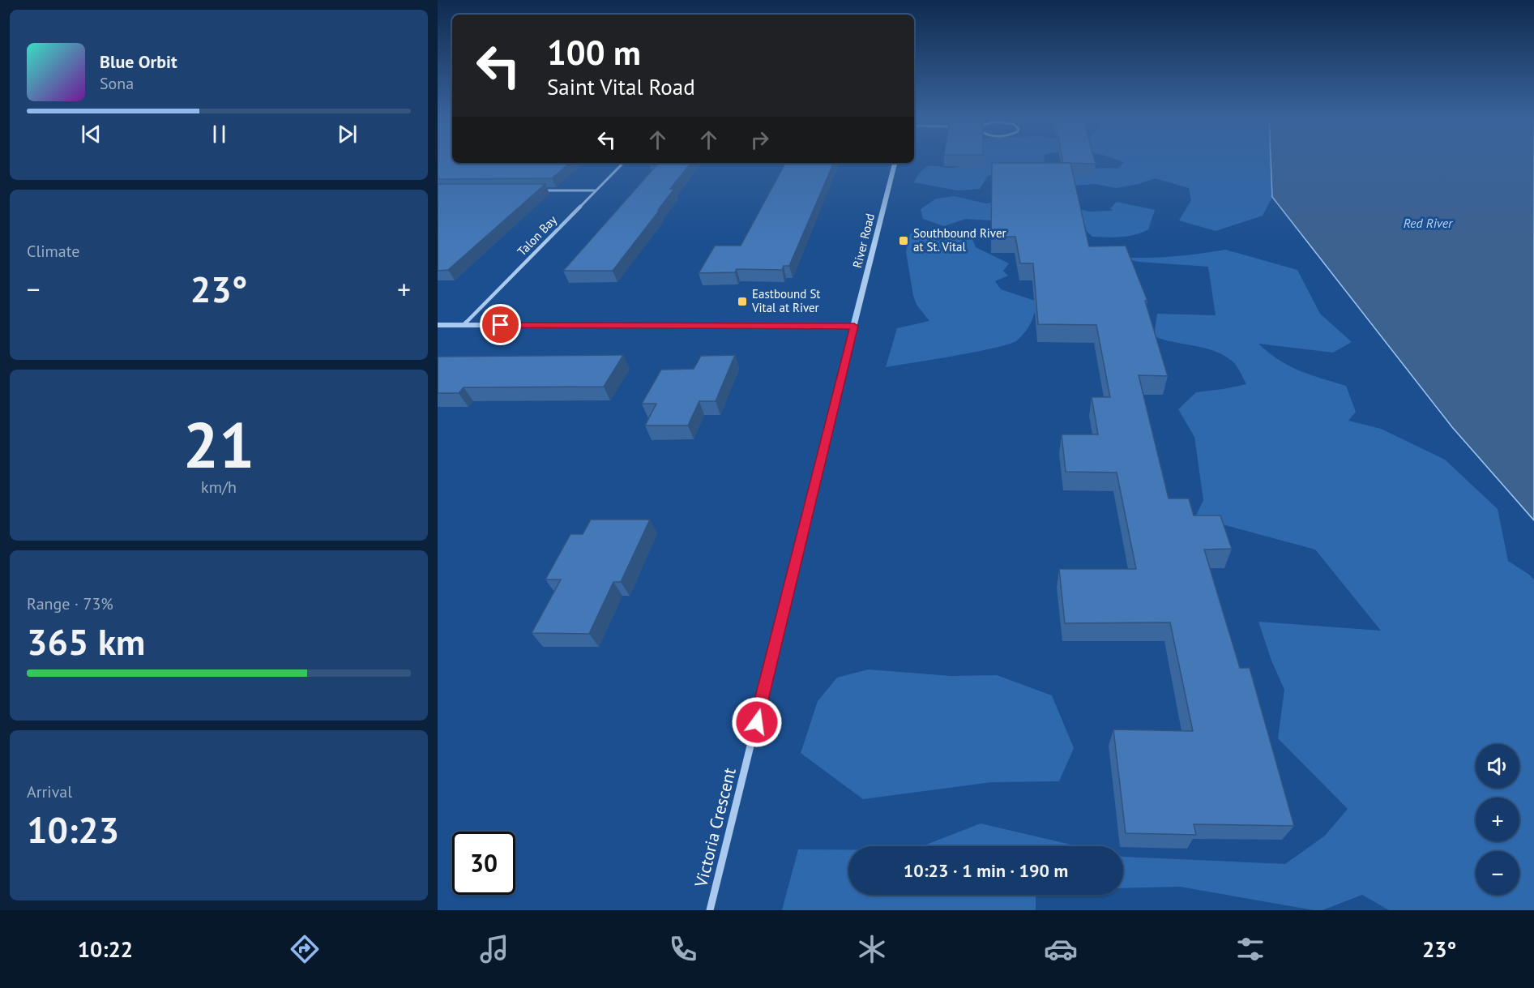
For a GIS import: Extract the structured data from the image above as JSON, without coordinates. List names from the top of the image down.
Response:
{
  "streets": {
    "street": ["Talon Bay", "River Road", "Victoria Crescent"]
  },
  "crossings": [
    ["River Road", "Victoria Crescent"]
  ],
  "water": ["Red River"],
  "places": {
    "transit": ["Southbound River at St. Vital", "Eastbound St Vital at River"]
  },
  "page": {
    "turn": ["100 m", "Saint Vital Road"],
    "song": ["Blue Orbit", "Sona"],
    "tile": [
      "Climate",
      ["21", "km/h"],
      ["Range · 73%", "365 km"],
      ["Arrival", "10:23"]
    ],
    "heat": ["−", "23°", "+"],
    "map_buttons": ["+", "−"],
    "limit": "30",
    "trip": "10:23 · 1 min · 190 m",
    "tabs": ["10:22", "23°"]
  }
}
